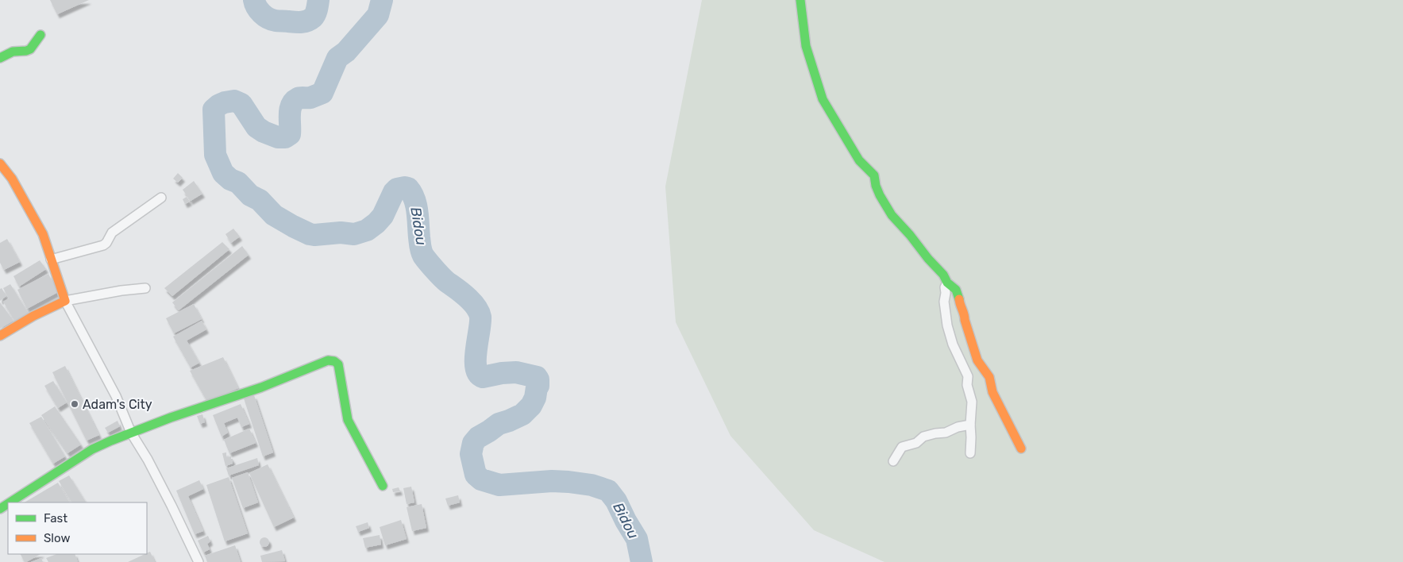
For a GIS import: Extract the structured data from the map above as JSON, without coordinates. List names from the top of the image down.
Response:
{
  "water": ["Bidou"],
  "places": ["Adam's City"],
  "legend": ["Fast", "Slow"]
}
